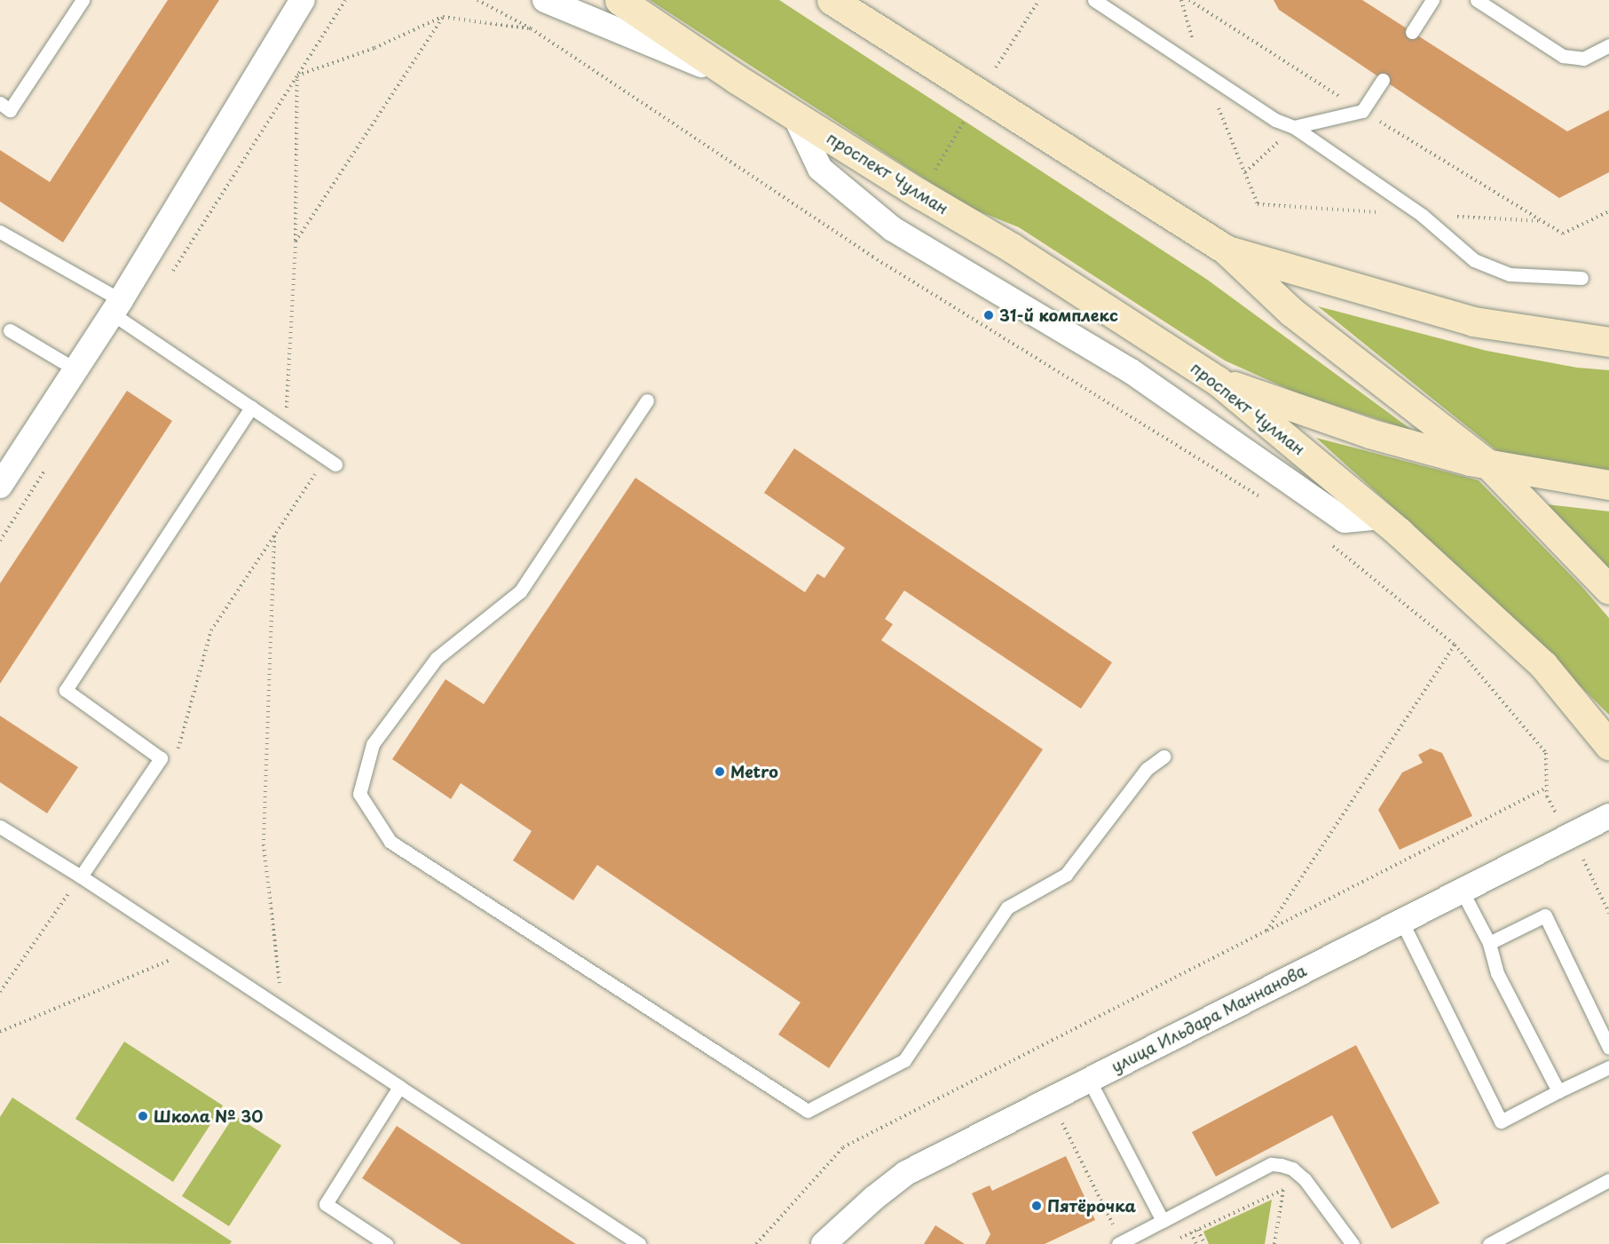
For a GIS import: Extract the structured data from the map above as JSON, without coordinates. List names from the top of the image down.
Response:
{
  "streets": {
    "main road": ["проспект Чулман"],
    "street": ["улица Ильдара Маннанова"]
  },
  "places": [
    "31-й комплекс",
    "Metro",
    "Школа № 30",
    "Пятёрочка"
  ]
}
